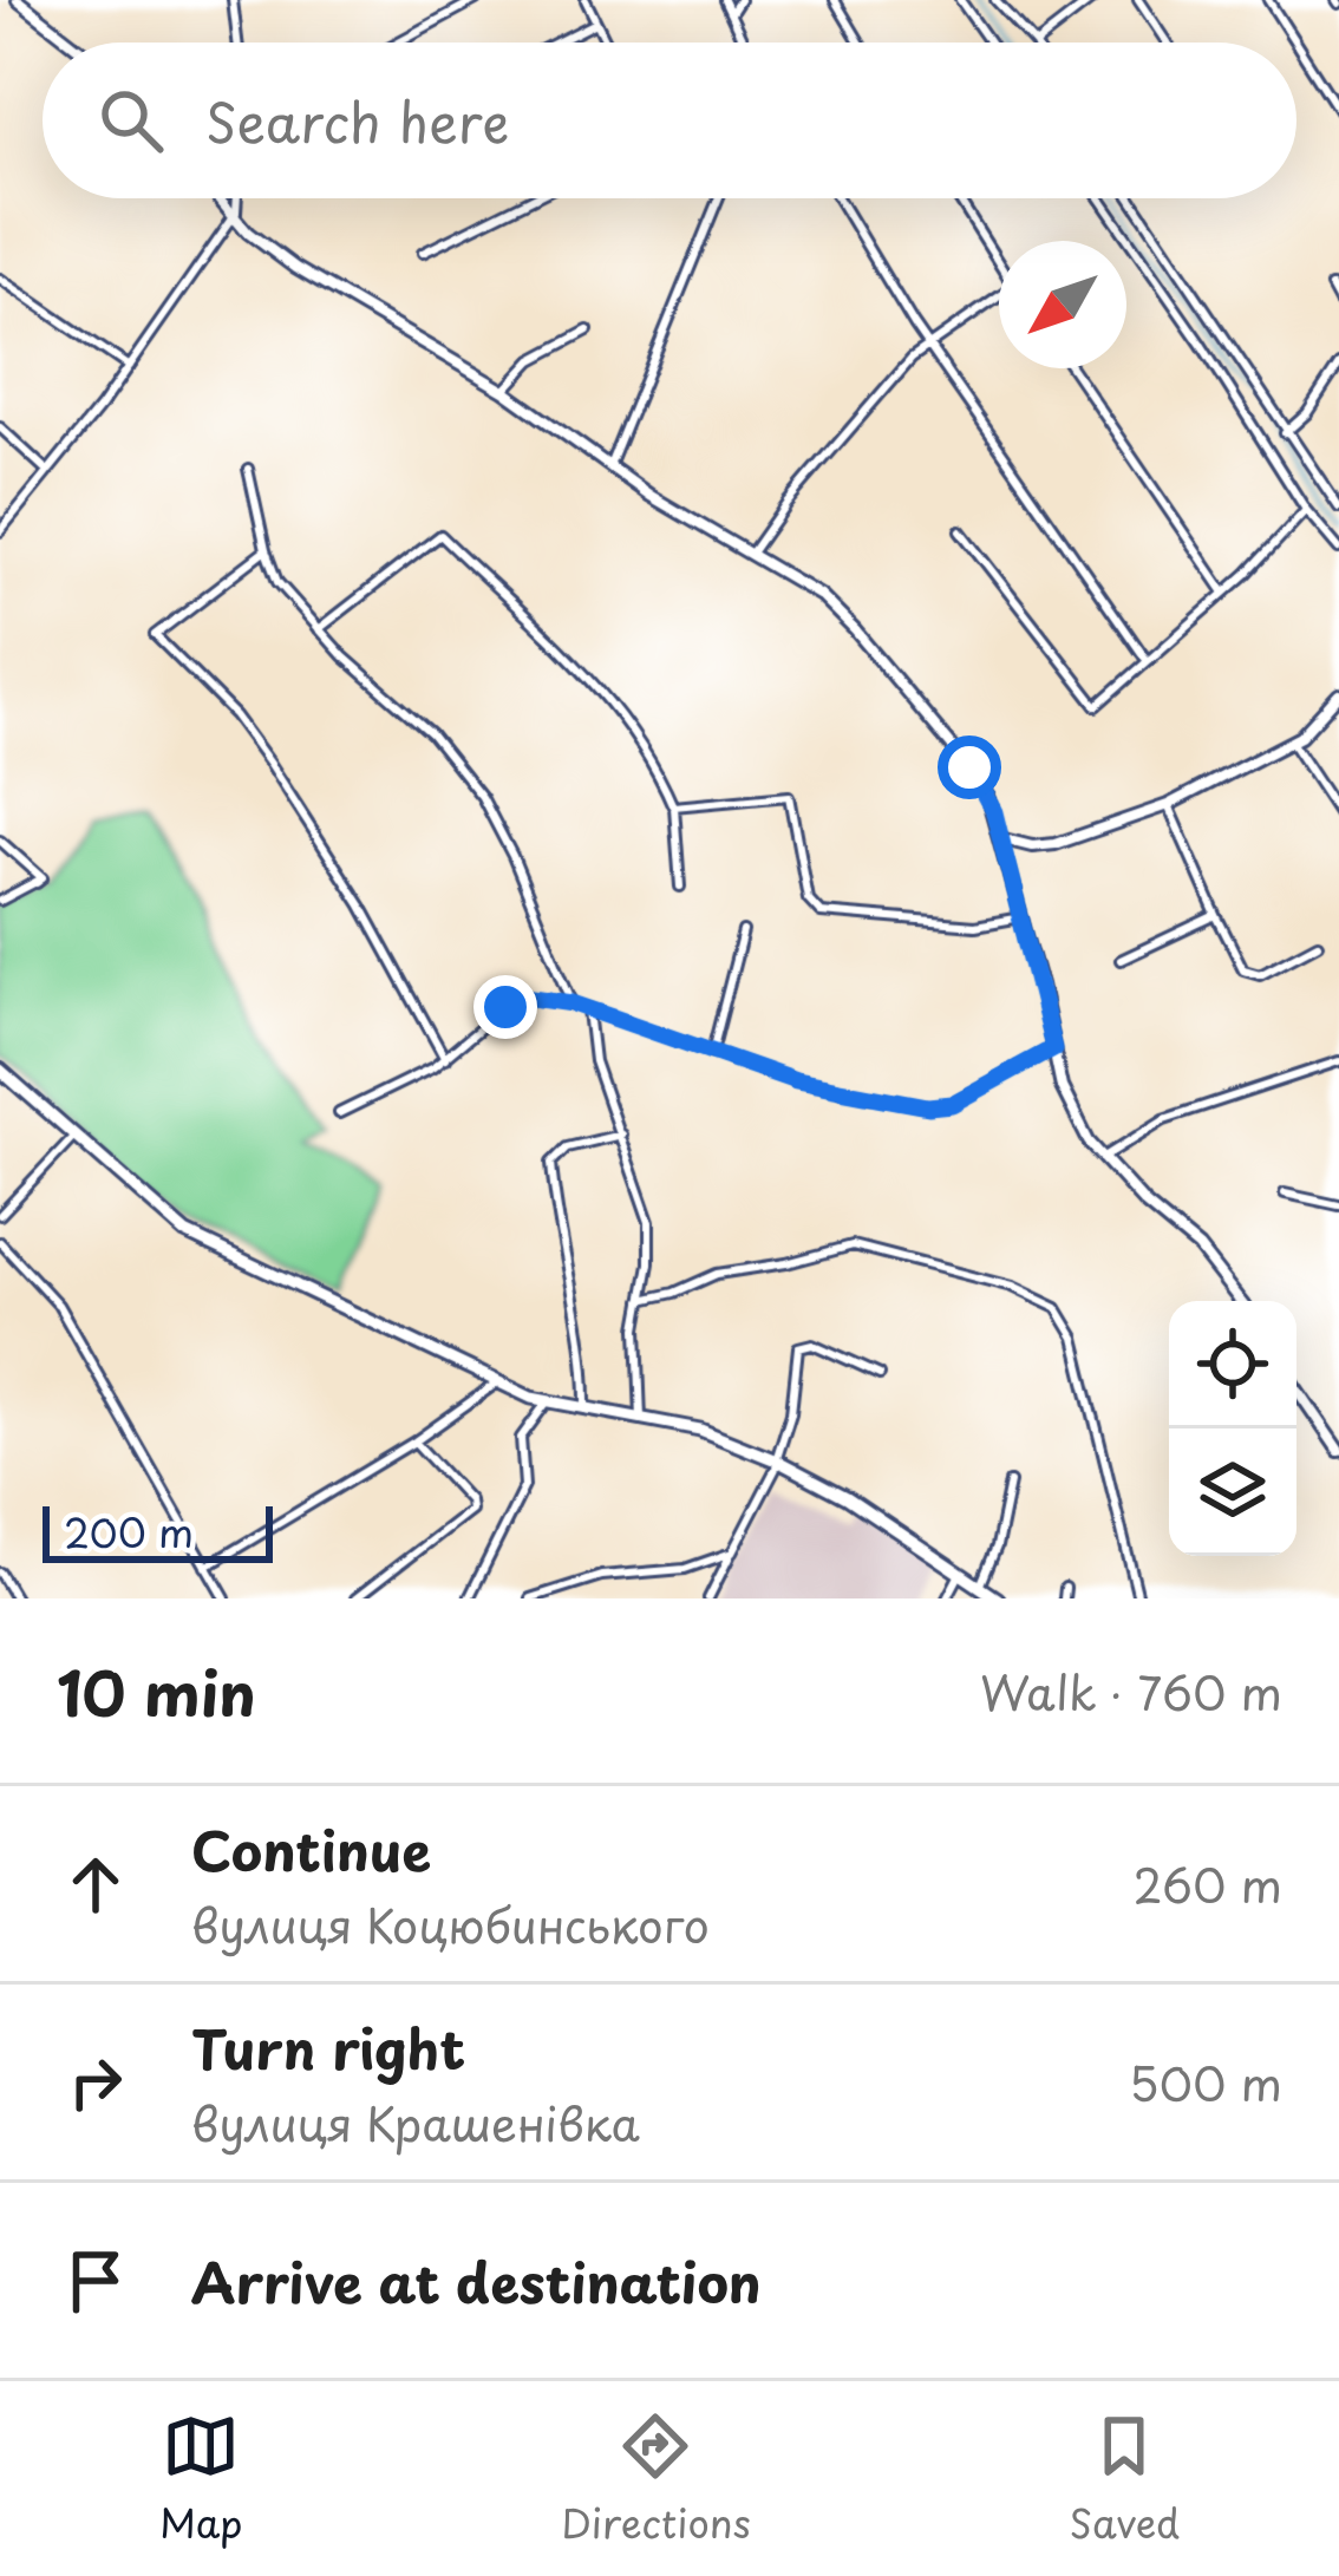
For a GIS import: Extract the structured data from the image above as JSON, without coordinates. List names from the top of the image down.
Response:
{
  "scale_bar": "200 m",
  "north": "bottom left",
  "page": {
    "search": "Search here",
    "scale": "200 m",
    "heading": ["10 min", "Walk · 760 m"],
    "list": [
      ["Continue", "вулиця Коцюбинського", "260 m"],
      ["Turn right", "вулиця Крашенівка", "500 m"],
      "Arrive at destination"
    ],
    "nav": ["Map", "Directions", "Saved"]
  }
}
